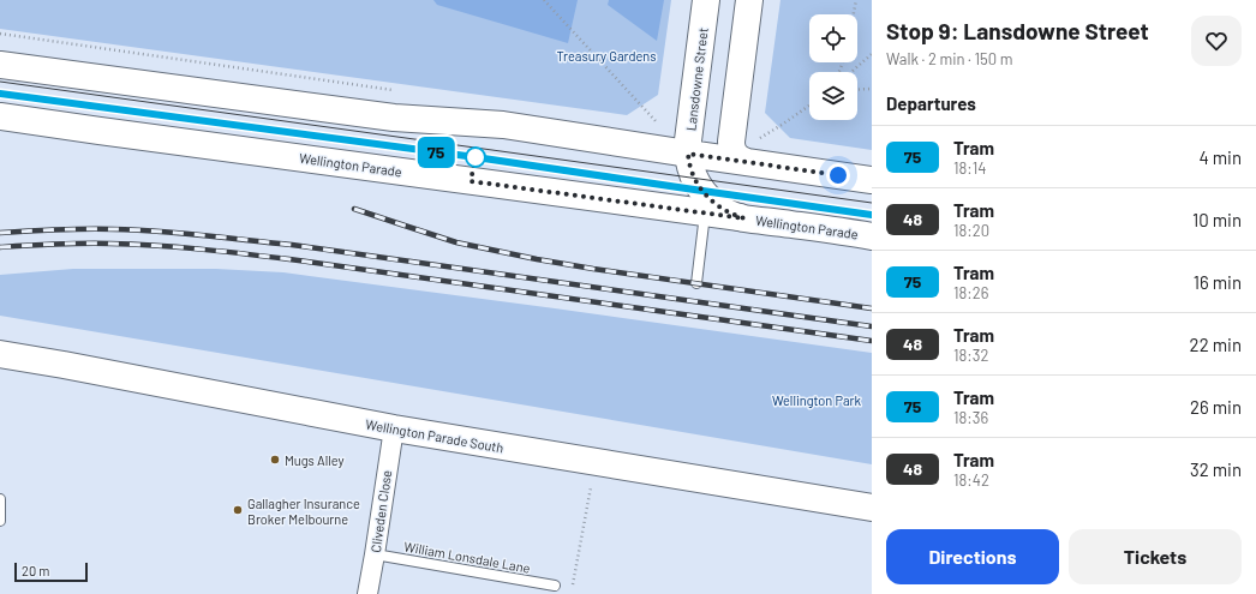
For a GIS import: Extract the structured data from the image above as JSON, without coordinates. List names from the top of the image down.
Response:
{
  "streets": {
    "main road": ["Lansdowne Street", "Wellington Parade", "Wellington Parade South"],
    "street": ["Cliveden Close"],
    "lane": ["William Lonsdale Lane"]
  },
  "crossings": [
    ["Lansdowne Street", "Wellington Parade"],
    ["Wellington Parade South", "Cliveden Close"],
    ["Cliveden Close", "William Lonsdale Lane"]
  ],
  "parks": ["Treasury Gardens", "Wellington Park"],
  "places": ["Mugs Alley", "Gallagher Insurance Broker Melbourne"],
  "lines": ["tram line 75"],
  "scale_bar": "20 m",
  "page": {
    "on_map": "75",
    "heading": [
      ["Stop 9: Lansdowne Street", "Walk · 2 min · 150 m"],
      "Departures"
    ],
    "list": [
      {
        "mark": "75",
        "name": "Tram",
        "note": "18:14",
        "value": "4 min"
      },
      {
        "mark": "48",
        "name": "Tram",
        "note": "18:20",
        "value": "10 min"
      },
      {
        "mark": "75",
        "name": "Tram",
        "note": "18:26",
        "value": "16 min"
      },
      {
        "mark": "48",
        "name": "Tram",
        "note": "18:32",
        "value": "22 min"
      },
      {
        "mark": "75",
        "name": "Tram",
        "note": "18:36",
        "value": "26 min"
      },
      {
        "mark": "48",
        "name": "Tram",
        "note": "18:42",
        "value": "32 min"
      }
    ],
    "buttons": ["Directions", "Tickets"],
    "scale": "20 m"
  }
}
